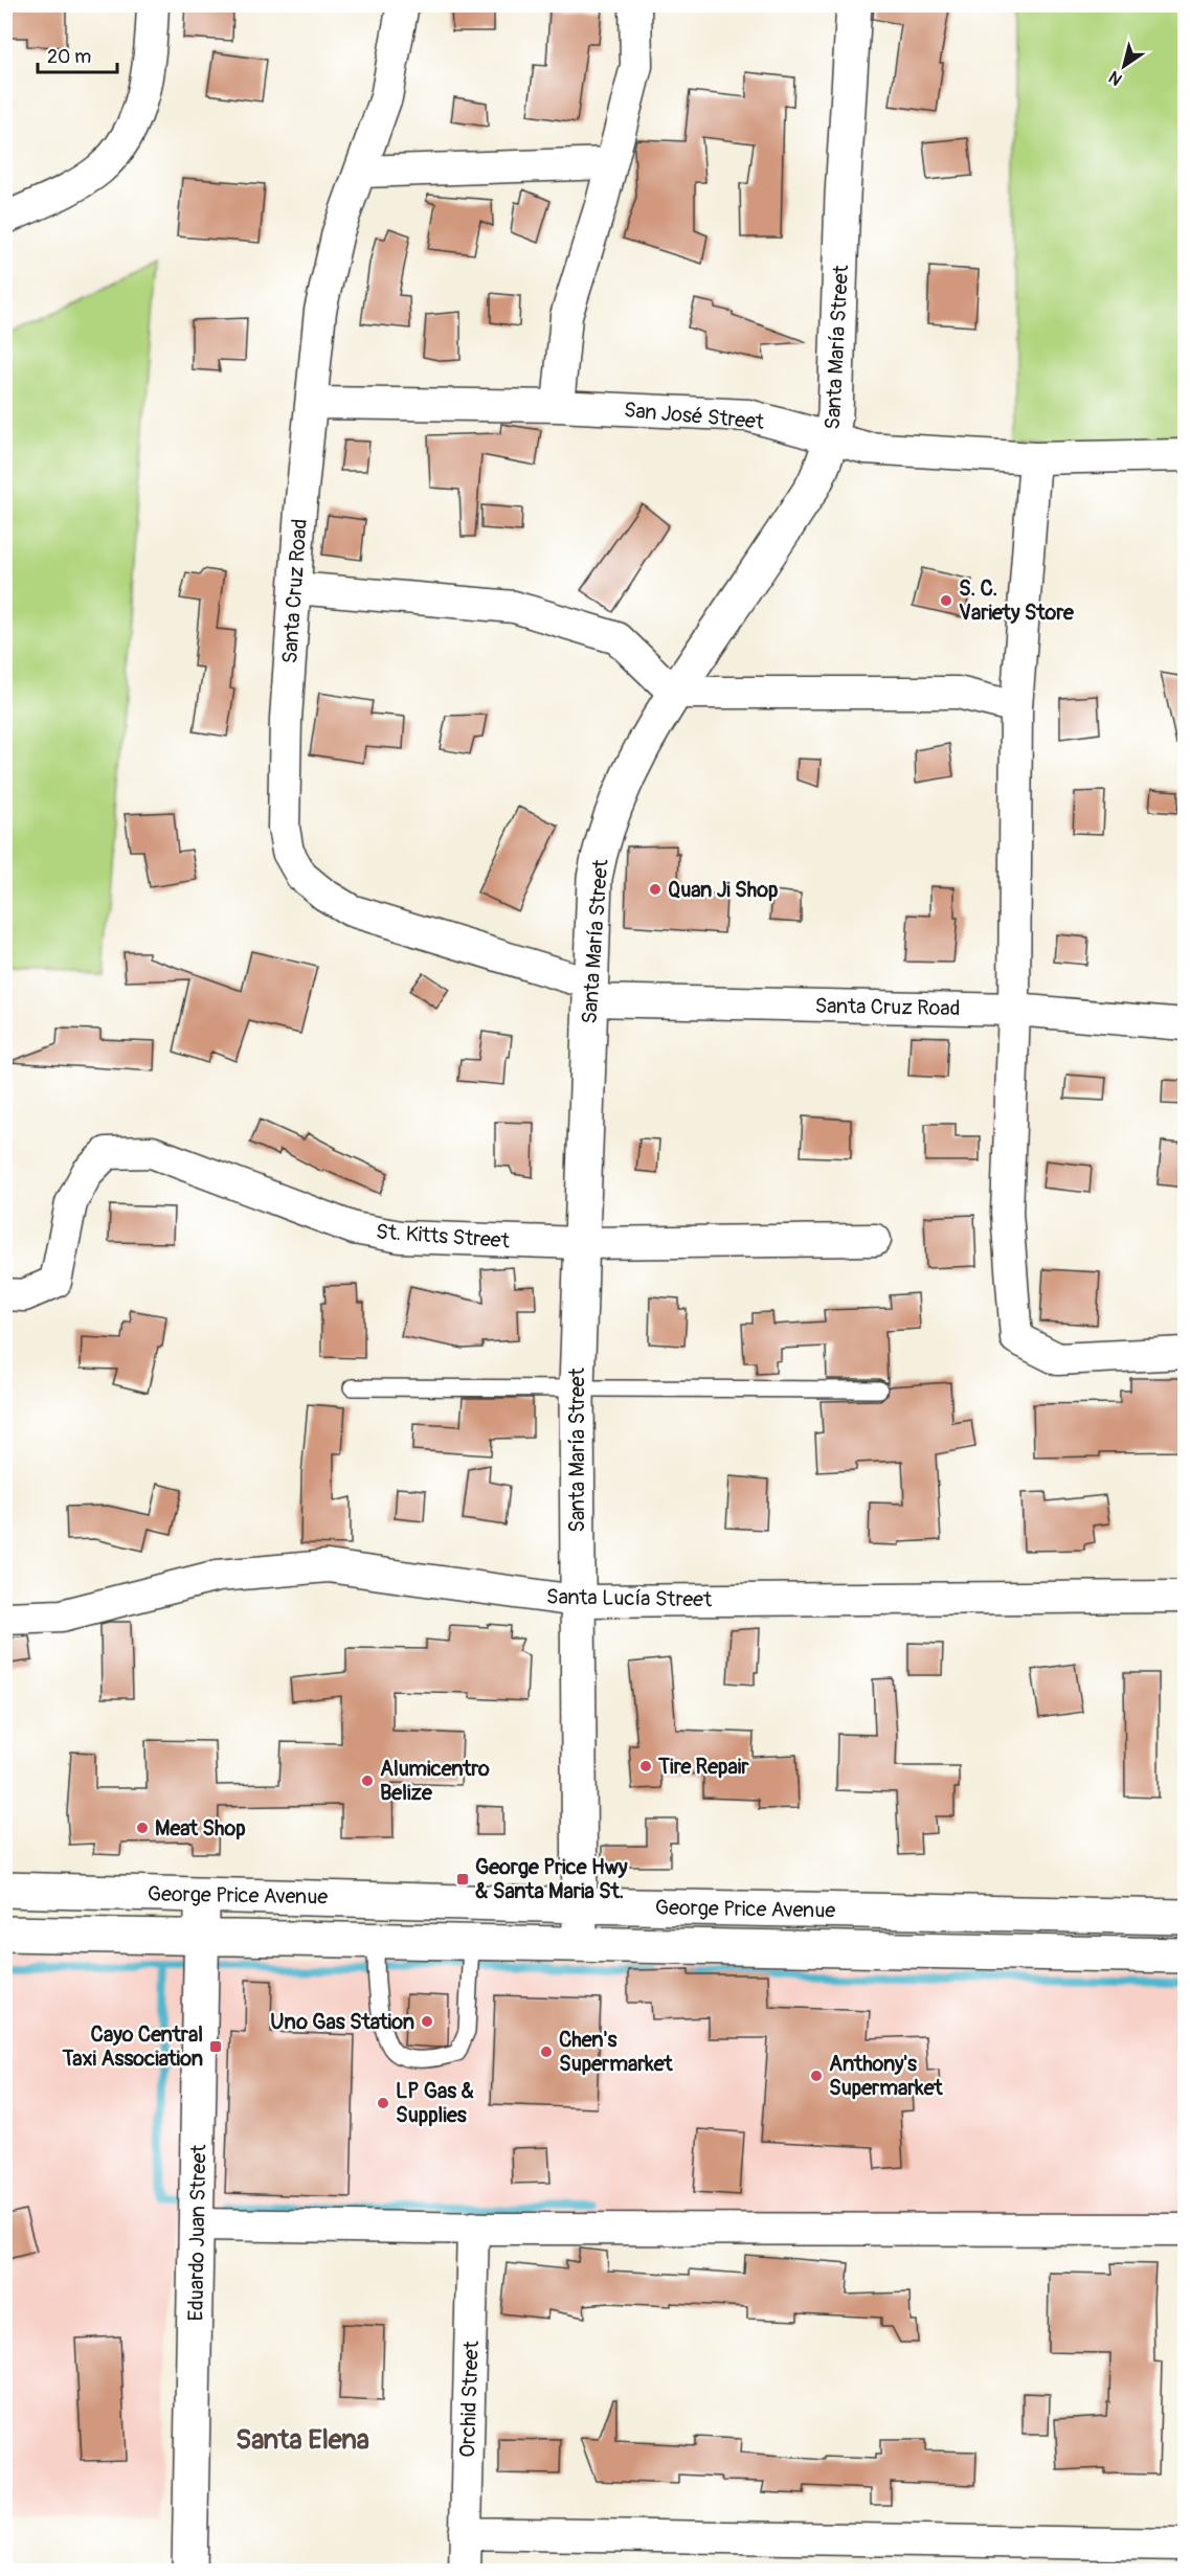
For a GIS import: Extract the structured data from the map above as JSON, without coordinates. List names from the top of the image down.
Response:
{
  "streets": {
    "street": [
      "Santa María Street",
      "San José Street",
      "Santa Cruz Road",
      "St. Kitts Street",
      "Santa Lucía Street",
      "George Price Avenue",
      "Eduardo Juan Street",
      "Orchid Street"
    ]
  },
  "crossings": [
    ["Santa María Street", "San José Street"],
    ["Santa María Street", "Santa Cruz Road"],
    ["Santa María Street", "St. Kitts Street"],
    ["Santa María Street", "Santa Lucía Street"],
    ["Santa María Street", "George Price Avenue"],
    ["San José Street", "Santa Cruz Road"],
    ["George Price Avenue", "Eduardo Juan Street"]
  ],
  "districts": ["Santa Elena"],
  "places": {
    "other": [
      "S. C. Variety Store",
      "Quan Ji Shop",
      "Tire Repair",
      "Alumicentro Belize",
      "Meat Shop",
      "Uno Gas Station",
      "Chen's Supermarket",
      "Anthony's Supermarket",
      "LP Gas & Supplies"
    ],
    "transit": ["George Price Hwy & Santa Maria St.", "Cayo Central Taxi Association"]
  },
  "scale_bar": "20 m",
  "north": "bottom left"
}
